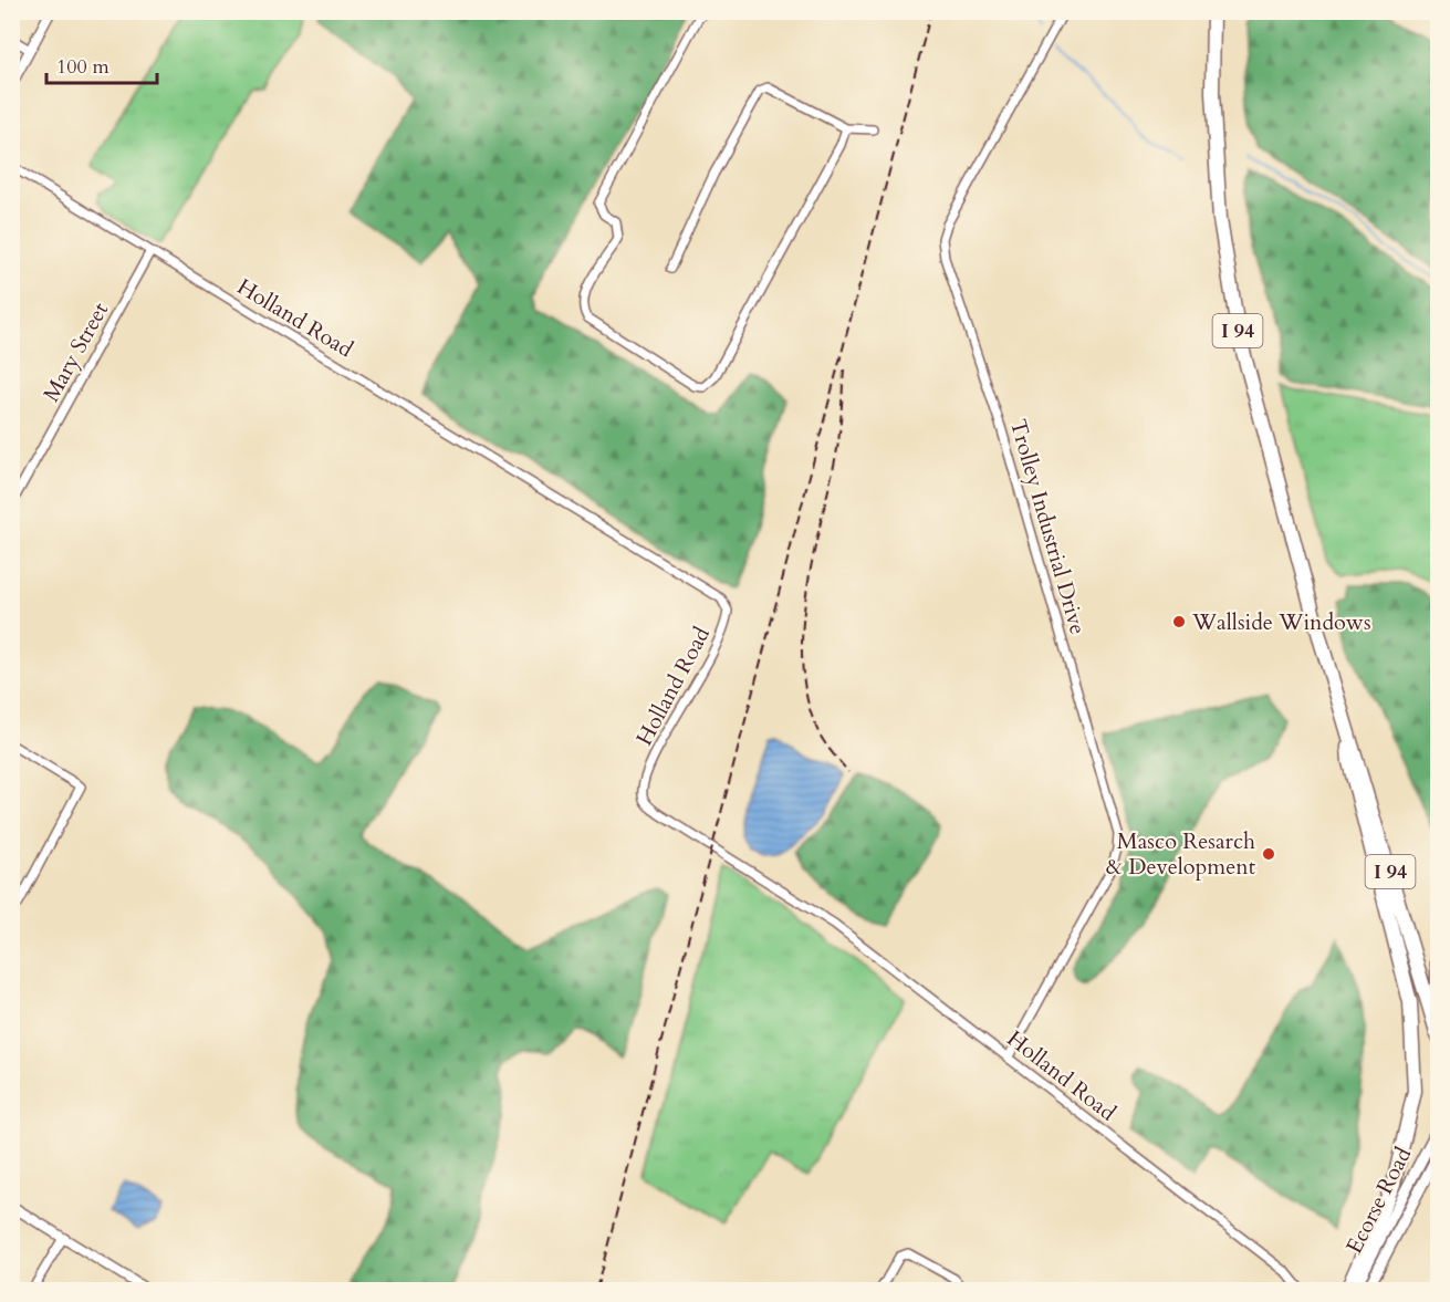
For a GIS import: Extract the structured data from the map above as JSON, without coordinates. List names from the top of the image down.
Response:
{
  "streets": {
    "highway": ["I 94"],
    "main road": ["Ecorse Road"],
    "street": ["Holland Road", "Mary Street", "Trolley Industrial Drive"]
  },
  "crossings": [
    ["Holland Road", "Mary Street"],
    ["Holland Road", "Trolley Industrial Drive"]
  ],
  "places": ["Wallside Windows", "Masco Resarch & Development"],
  "scale_bar": "100 m"
}
